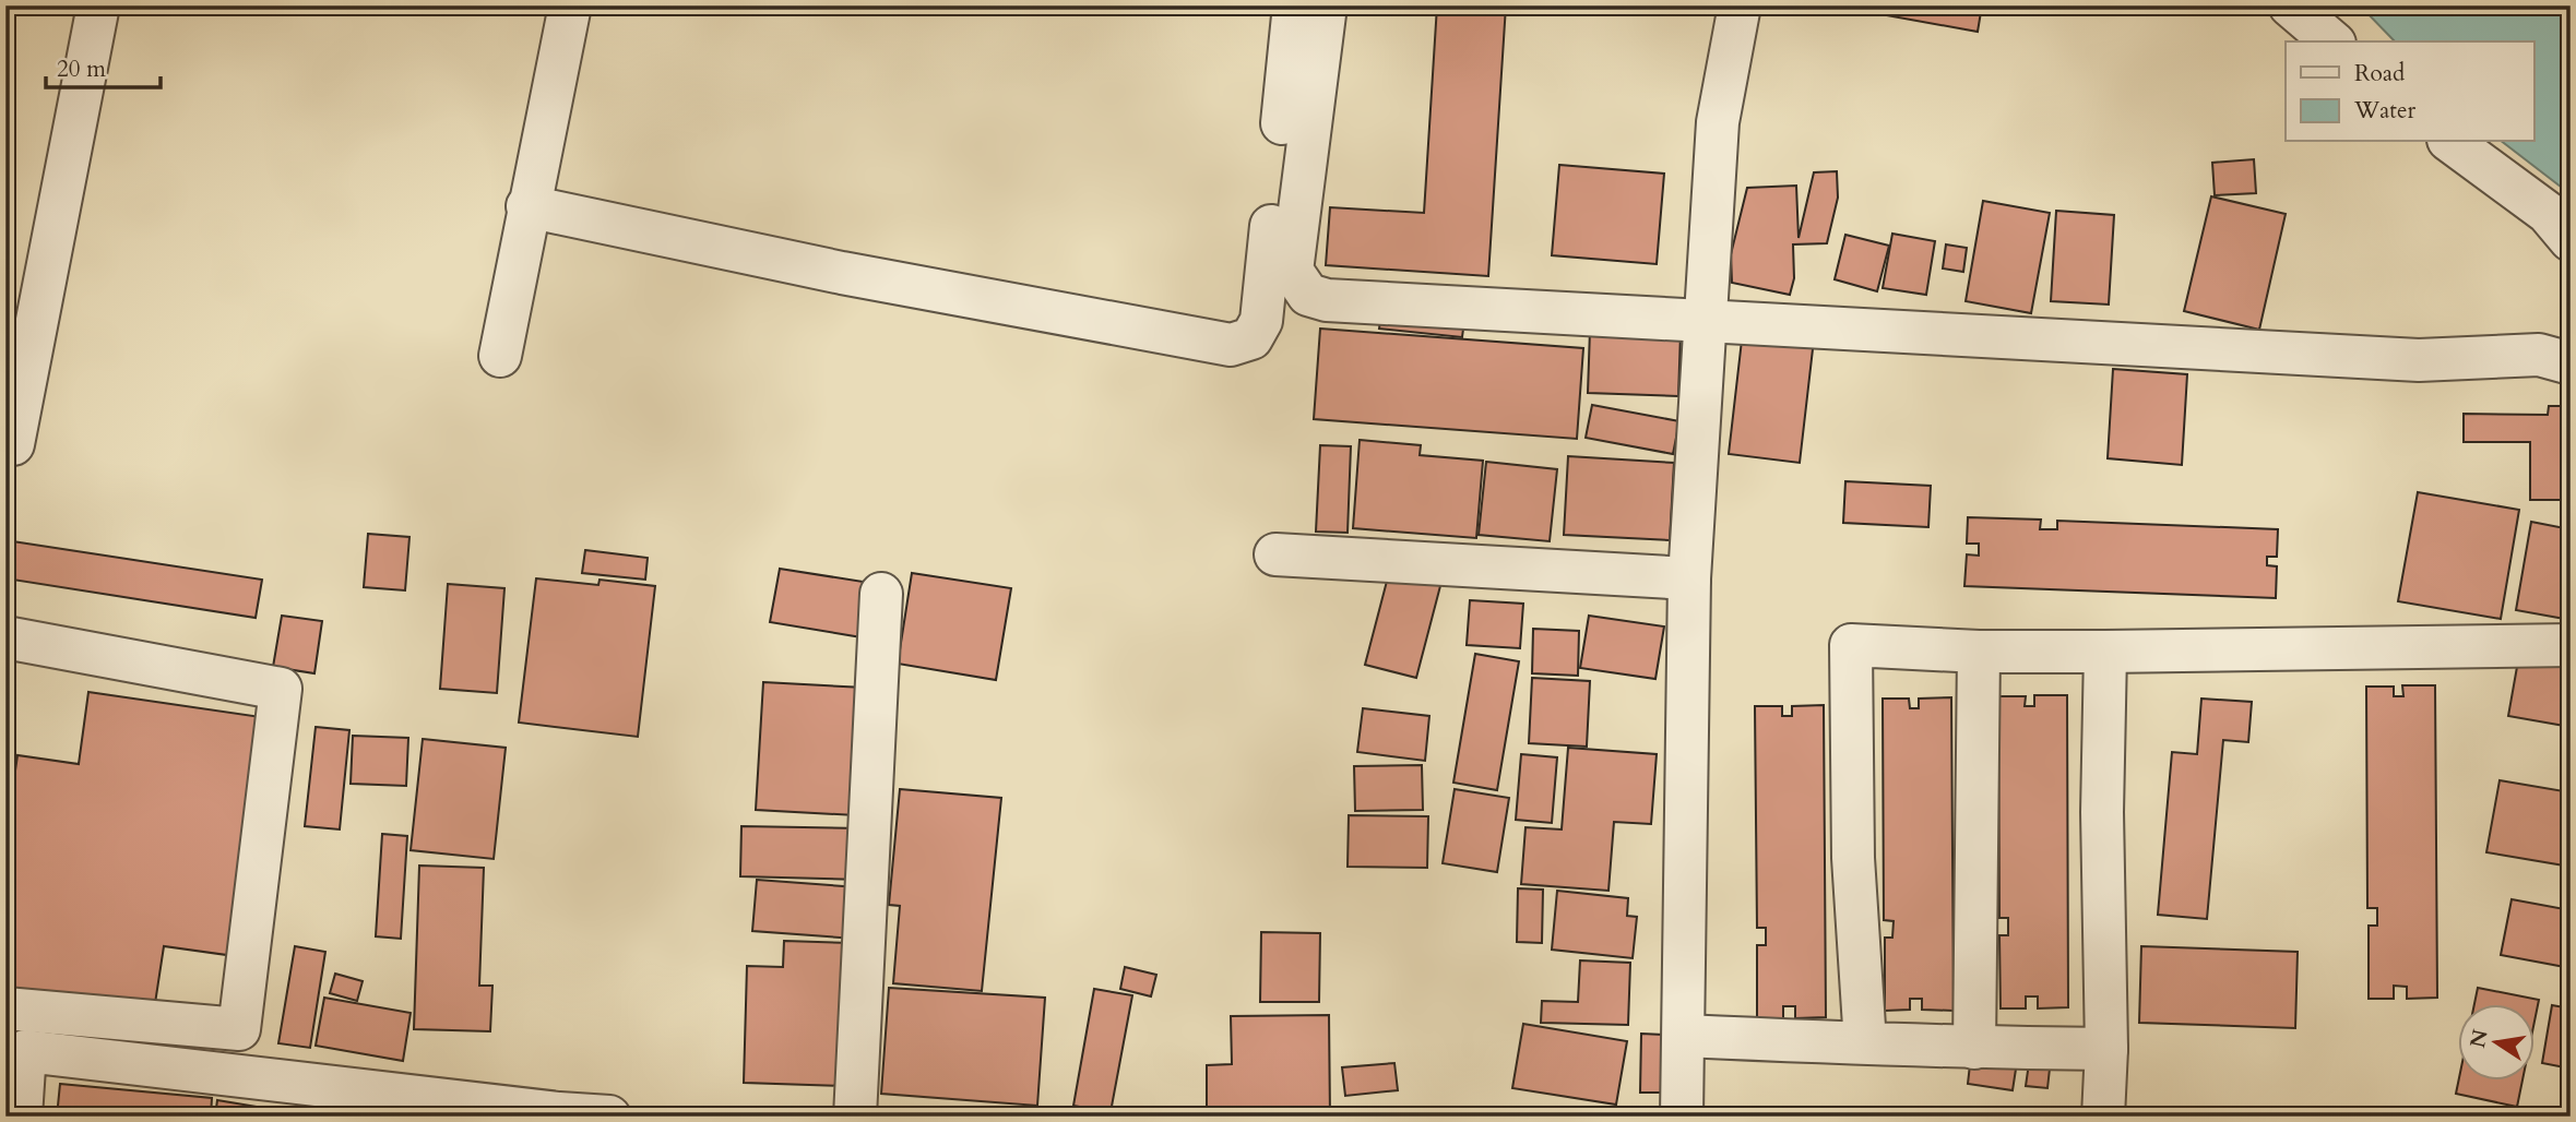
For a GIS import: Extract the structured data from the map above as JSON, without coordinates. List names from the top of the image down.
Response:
{
  "legend": ["Road", "Water"],
  "scale_bar": "20 m",
  "north": "left"
}
